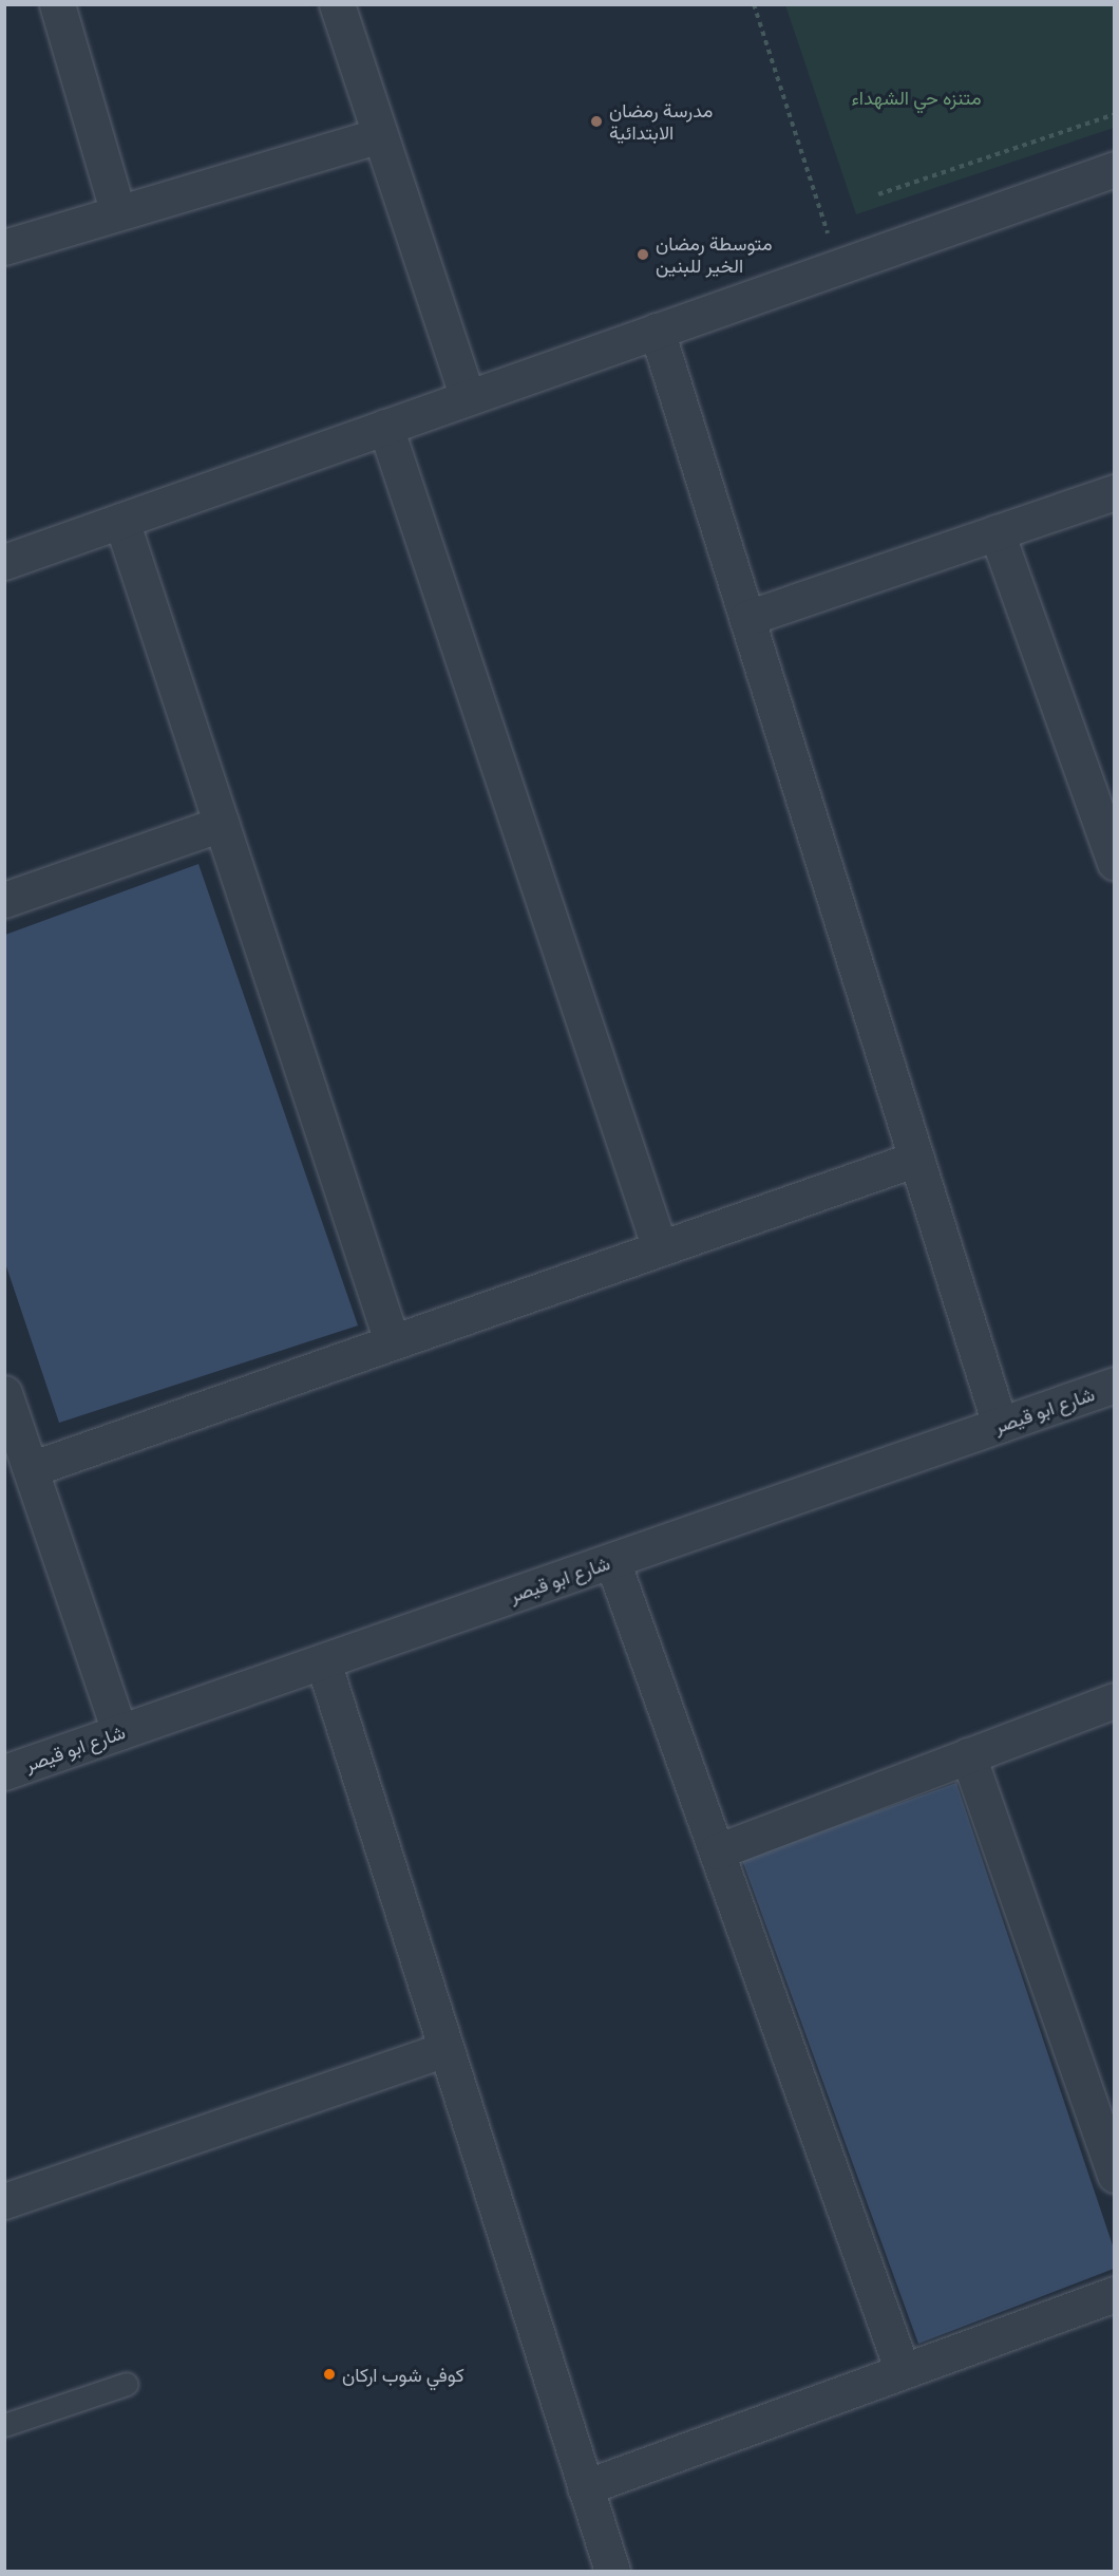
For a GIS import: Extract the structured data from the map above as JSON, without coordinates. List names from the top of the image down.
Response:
{
  "streets": {
    "street": ["شارع ابو قيصر"]
  },
  "parks": ["متنزه حي الشهداء"],
  "places": ["مدرسة رمضان الابتدائية", "متوسطة رمضان الخير للبنين", "كوفي شوب اركان"]
}
